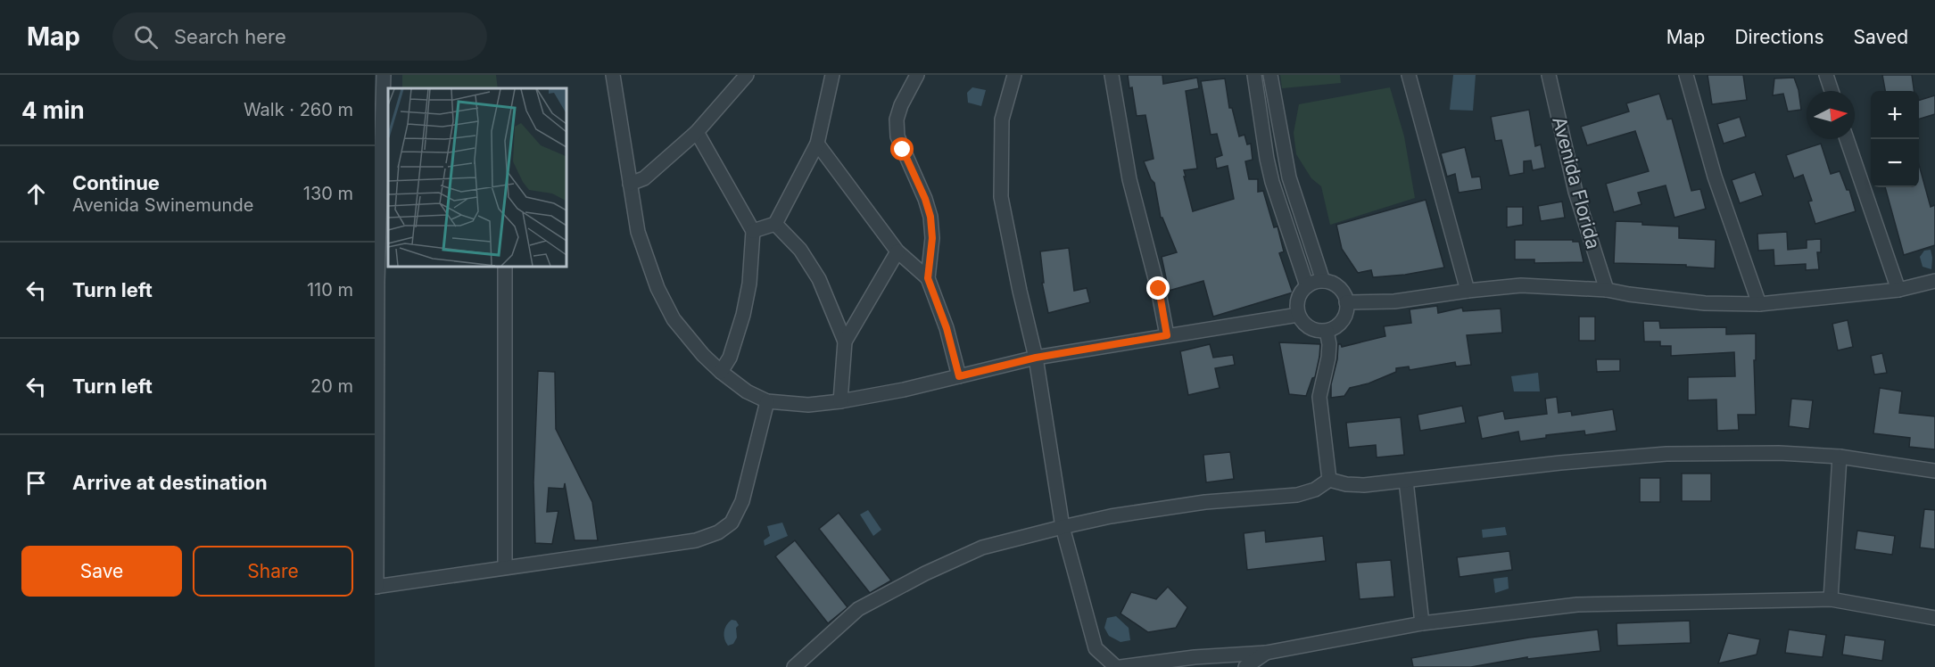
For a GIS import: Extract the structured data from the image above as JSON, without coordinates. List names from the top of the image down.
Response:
{
  "streets": {
    "street": ["Avenida Florida"]
  },
  "north": "right",
  "page": {
    "header": "Map",
    "search": "Search here",
    "nav": ["Map", "Directions", "Saved"],
    "heading": ["4 min", "Walk · 260 m"],
    "map_buttons": ["+", "−"],
    "list": [
      ["Continue", "Avenida Swinemunde", "130 m"],
      ["Turn left", "110 m"],
      ["Turn left", "20 m"],
      "Arrive at destination"
    ],
    "buttons": ["Save", "Share"]
  }
}
